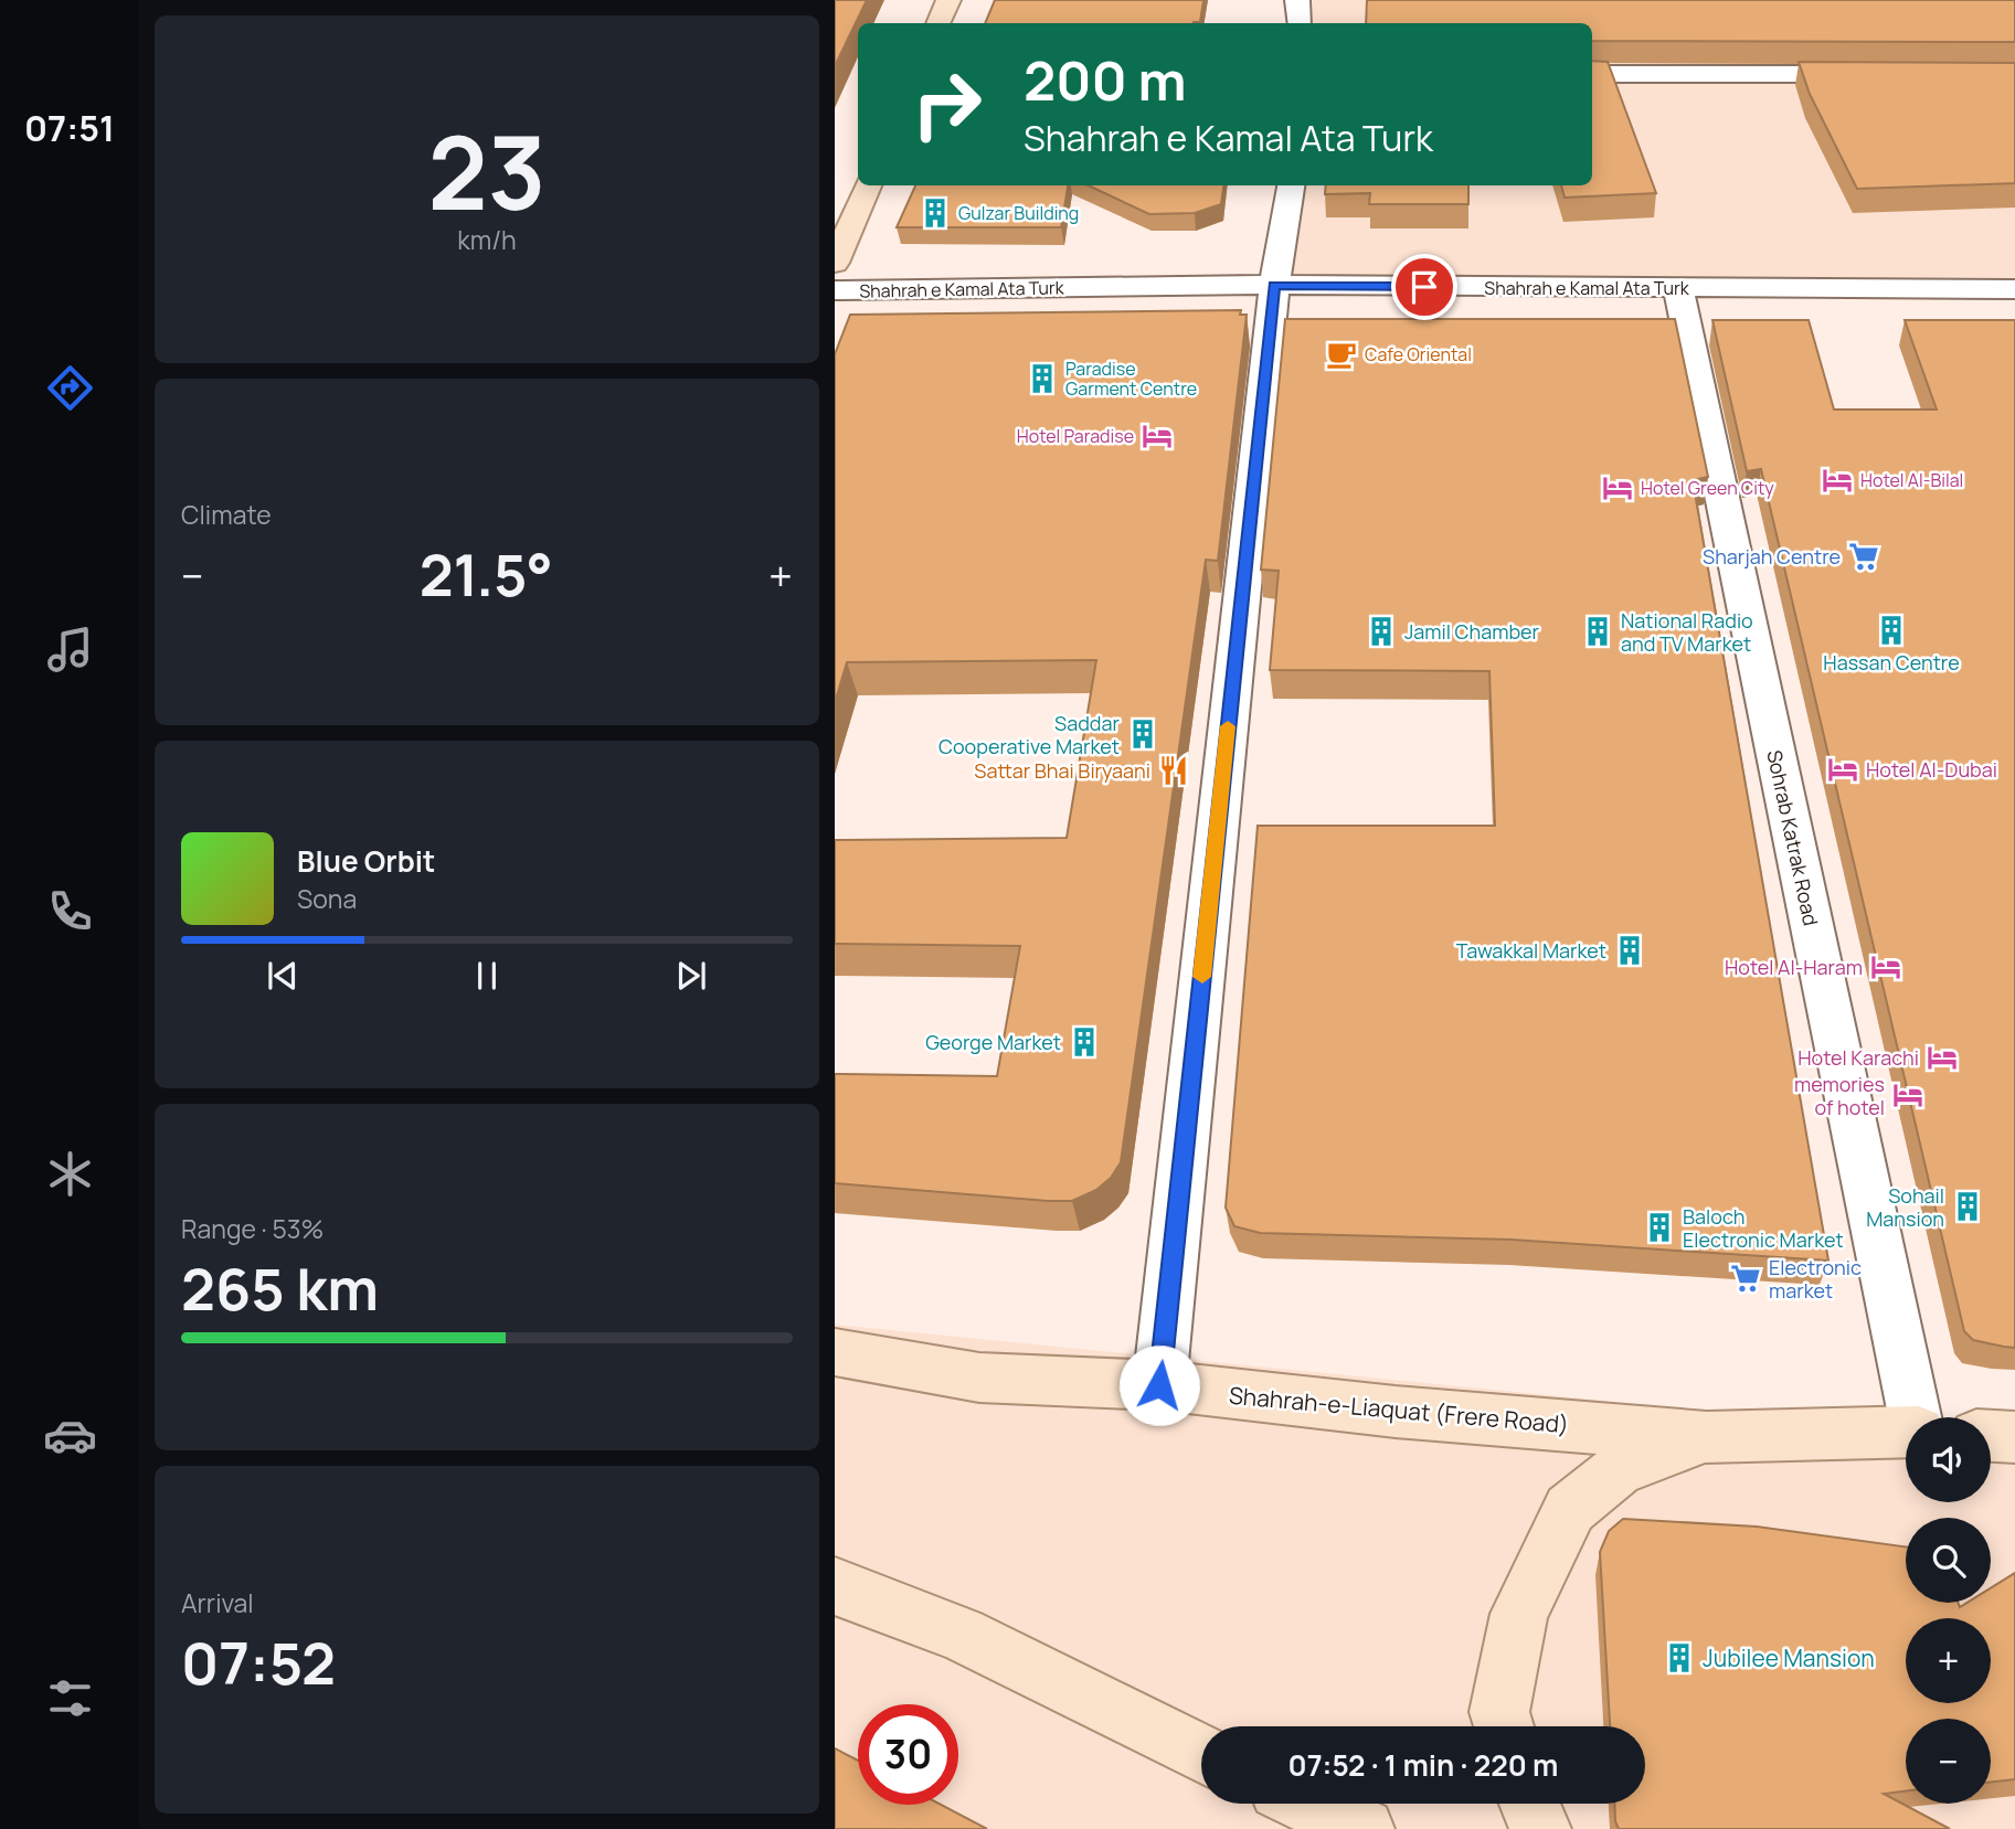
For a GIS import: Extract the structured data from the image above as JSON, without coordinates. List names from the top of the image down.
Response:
{
  "streets": {
    "main road": ["Shahrah-e-Liaquat (Frere Road)"],
    "street": ["Shahrah e Kamal Ata Turk", "Sohrab Katrak Road"]
  },
  "crossings": [
    ["Shahrah e Kamal Ata Turk", "Sohrab Katrak Road"]
  ],
  "places": {
    "building": [
      "Gulzar Building",
      "Paradise Garment Centre",
      "Hassan Centre",
      "Jamil Chamber",
      "National Radio and TV Market",
      "Saddar Cooperative Market",
      "Tawakkal Market",
      "George Market",
      "Sohail Mansion",
      "Baloch Electronic Market",
      "Jubilee Mansion"
    ],
    "cafe": ["Cafe Oriental"],
    "hotel": [
      "Hotel Paradise",
      "Hotel Al-Bilal",
      "Hotel Green City",
      "Hotel Al-Dubai",
      "Hotel Al-Haram",
      "Hotel Karachi",
      "memories of hotel"
    ],
    "supermarket": ["Sharjah Centre", "Electronic market"],
    "restaurant": ["Sattar Bhai Biryaani"]
  },
  "page": {
    "tabs": "07:51",
    "tile": [
      ["23", "km/h"],
      "Climate",
      ["Range · 53%", "265 km"],
      ["Arrival", "07:52"]
    ],
    "turn": ["200 m", "Shahrah e Kamal Ata Turk"],
    "heat": ["−", "21.5°", "+"],
    "song": ["Blue Orbit", "Sona"],
    "map_buttons": ["+", "−"],
    "limit": "30",
    "trip": "07:52 · 1 min · 220 m"
  }
}
